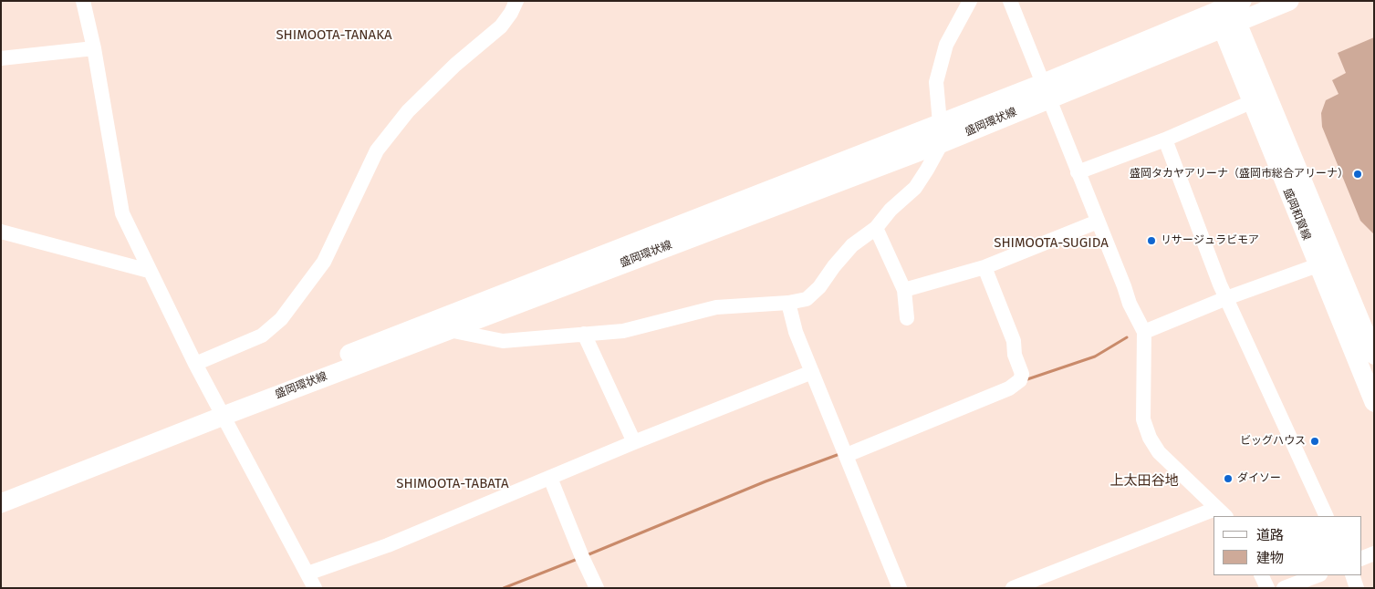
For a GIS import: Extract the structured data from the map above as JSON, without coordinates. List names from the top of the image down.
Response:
{
  "streets": {
    "main road": ["盛岡環状線", "盛岡和賀線"]
  },
  "crossings": [
    ["盛岡環状線", "盛岡和賀線"]
  ],
  "districts": [
    "SHIMOOTA-TANAKA",
    "SHIMOOTA-SUGIDA",
    "上太田谷地",
    "SHIMOOTA-TABATA"
  ],
  "places": [
    "盛岡タカヤアリーナ（盛岡市総合アリーナ）",
    "リサージュラビモア",
    "ビッグハウス",
    "ダイソー"
  ],
  "legend": ["道路", "建物"]
}
